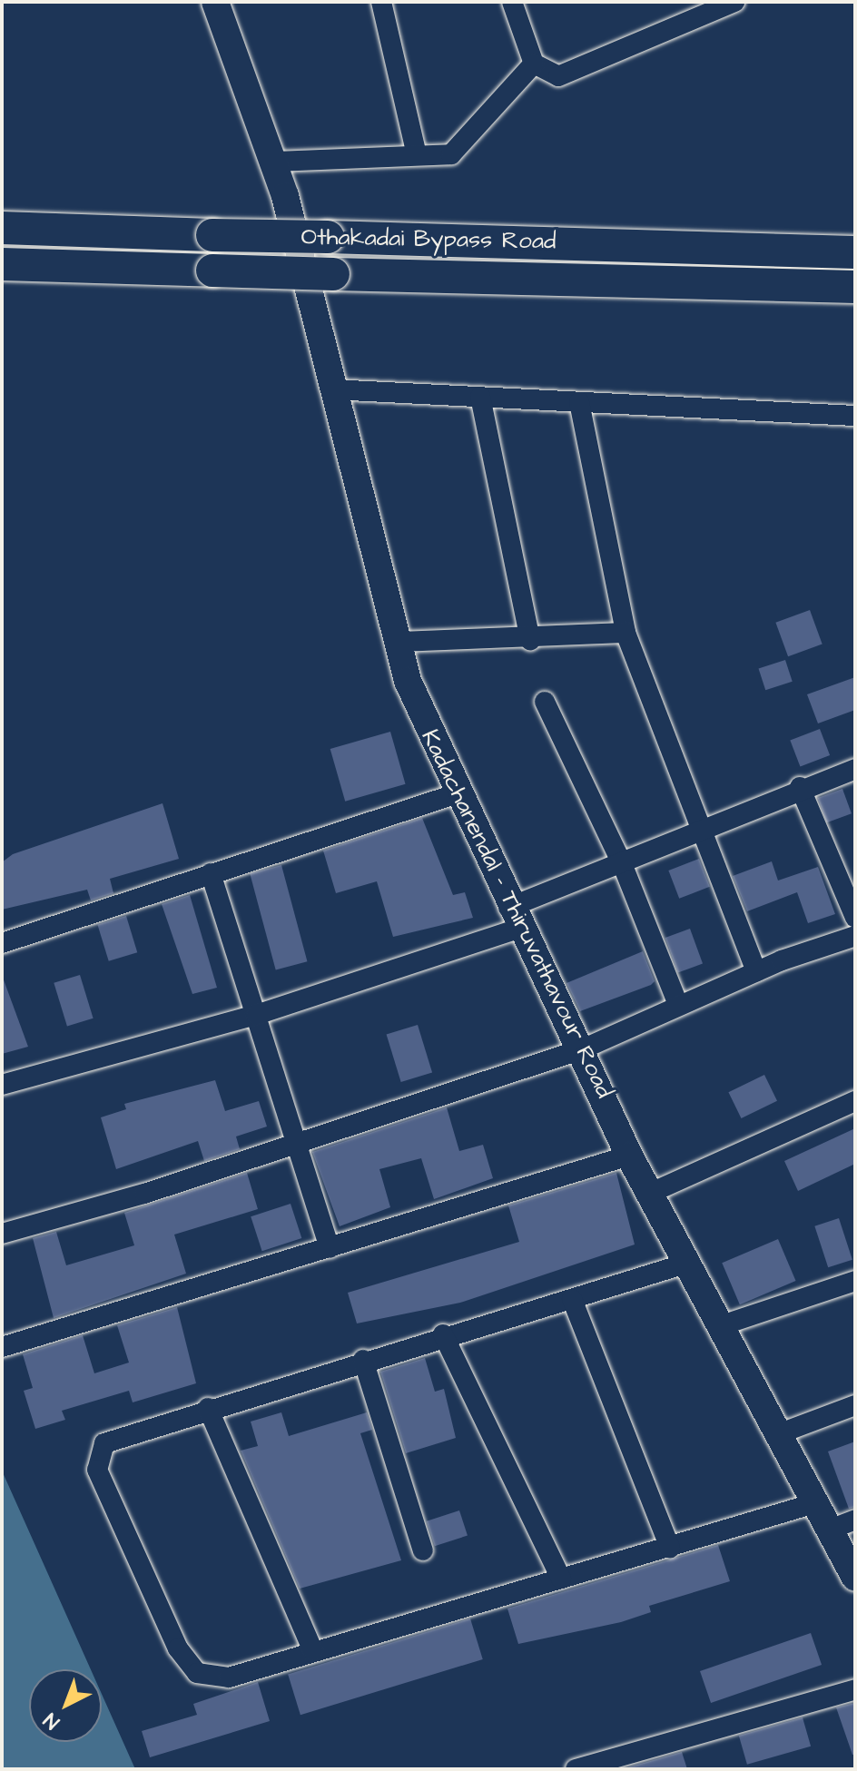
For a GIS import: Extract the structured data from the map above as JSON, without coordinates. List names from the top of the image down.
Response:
{
  "streets": {
    "highway": ["Othakadai Bypass Road"],
    "main road": ["Kadachanendal - Thiruvathavour Road"]
  },
  "north": "bottom left"
}
